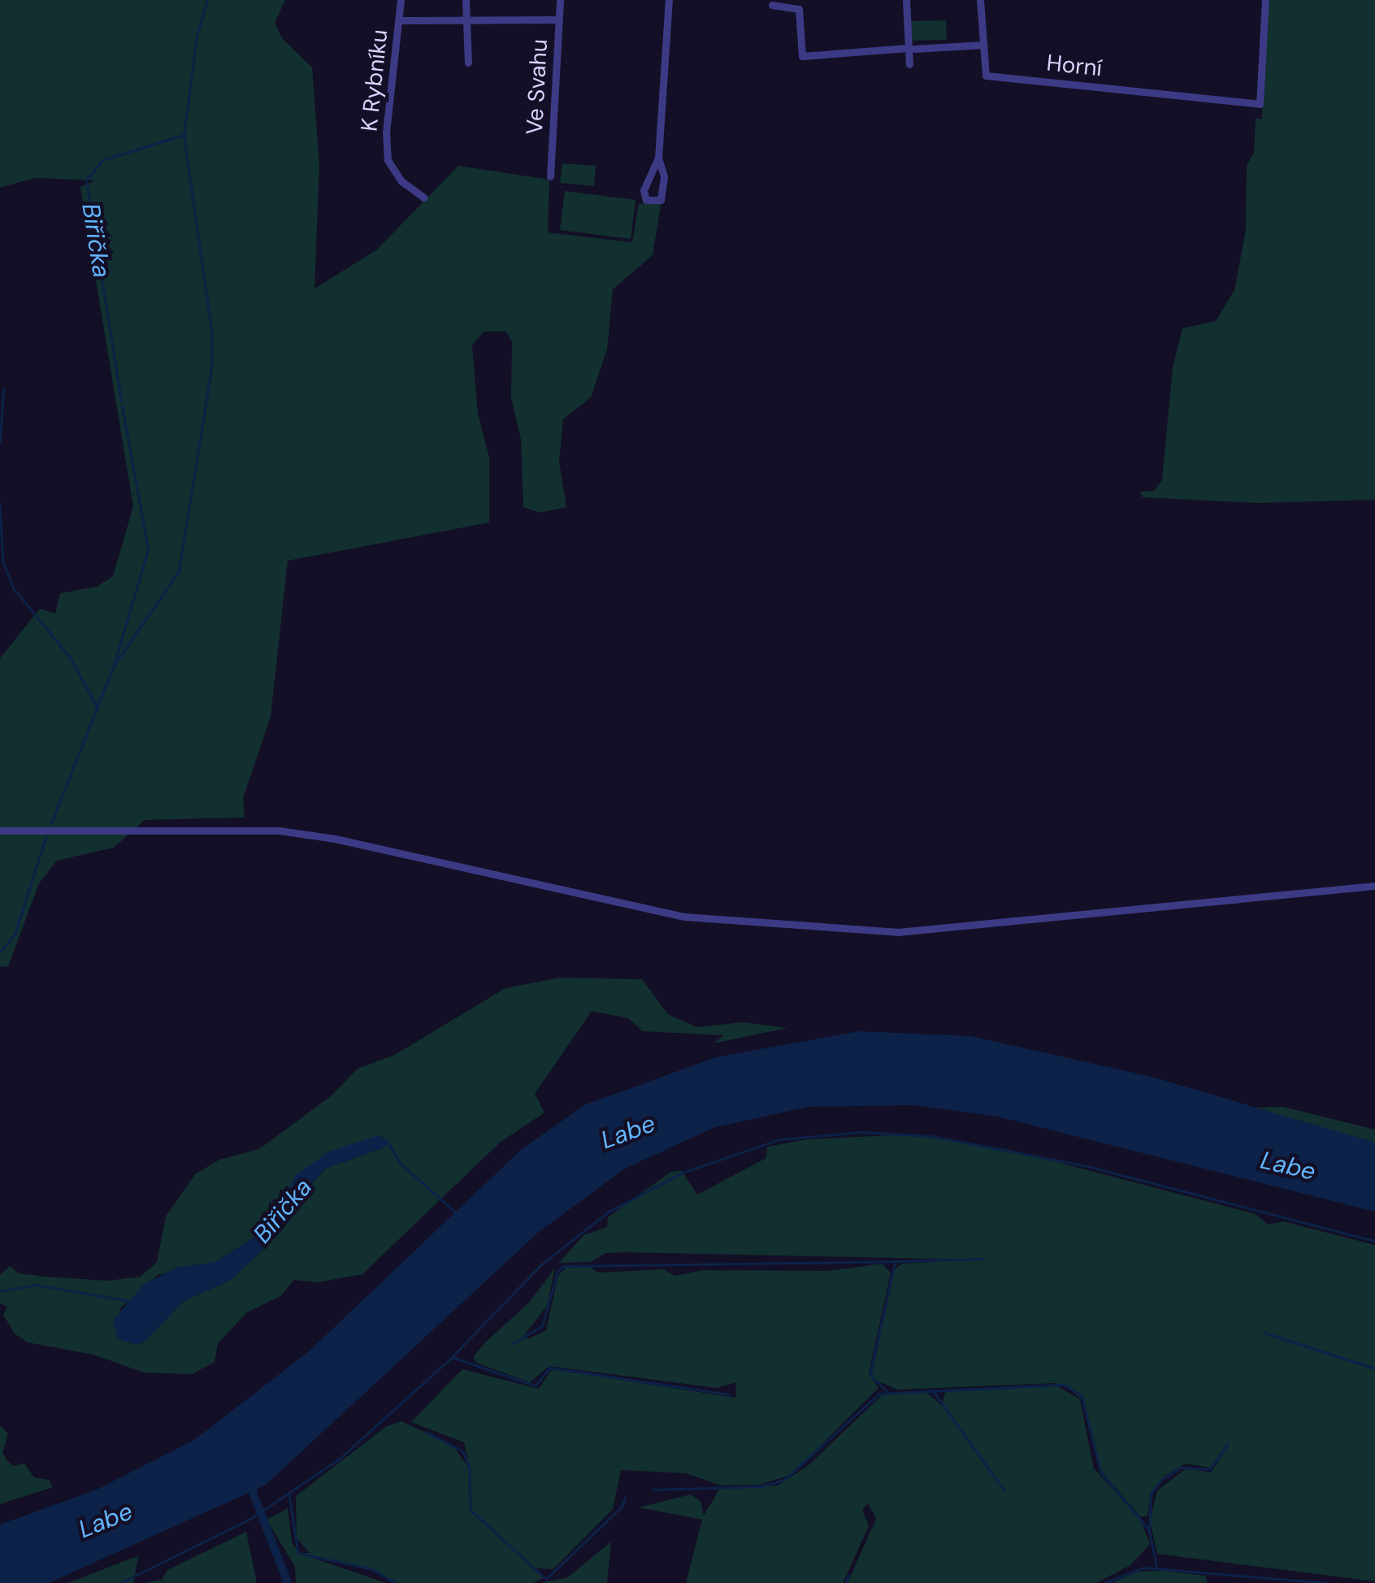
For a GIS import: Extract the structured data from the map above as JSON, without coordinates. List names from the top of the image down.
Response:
{
  "streets": {
    "street": ["Horní", "K Rybníku", "Ve Svahu"]
  },
  "water": ["Biřička", "Labe"]
}
